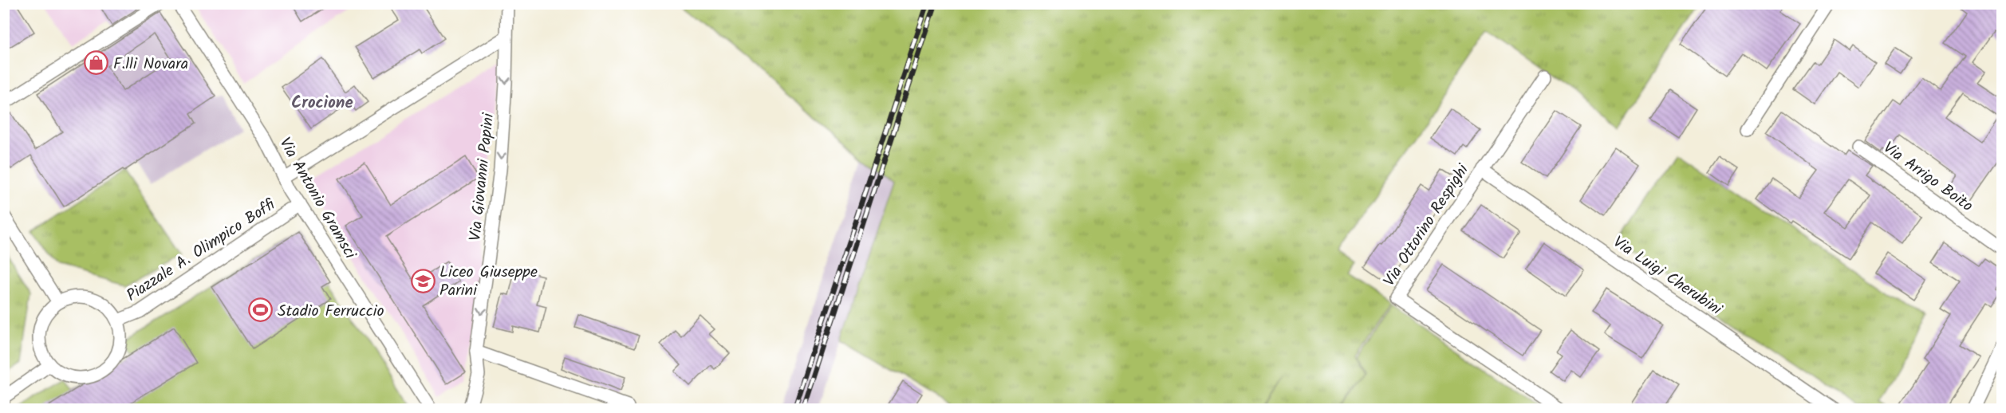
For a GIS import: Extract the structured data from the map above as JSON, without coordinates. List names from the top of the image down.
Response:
{
  "streets": {
    "street": [
      "Via Arrigo Boito",
      "Via Giovanni Papini",
      "Via Antonio Gramsci",
      "Via Ottorino Respighi",
      "Piazzale A. Olimpico Boffi",
      "Via Luigi Cherubini"
    ]
  },
  "crossings": [
    ["Via Antonio Gramsci", "Piazzale A. Olimpico Boffi"],
    ["Via Ottorino Respighi", "Via Luigi Cherubini"]
  ],
  "one_way": ["Via Giovanni Papini"],
  "districts": ["Crocione"],
  "places": {
    "shop": ["F.lli Novara"],
    "school or university": ["Liceo Giuseppe Parini"],
    "sports": ["Stadio Ferruccio"]
  }
}
